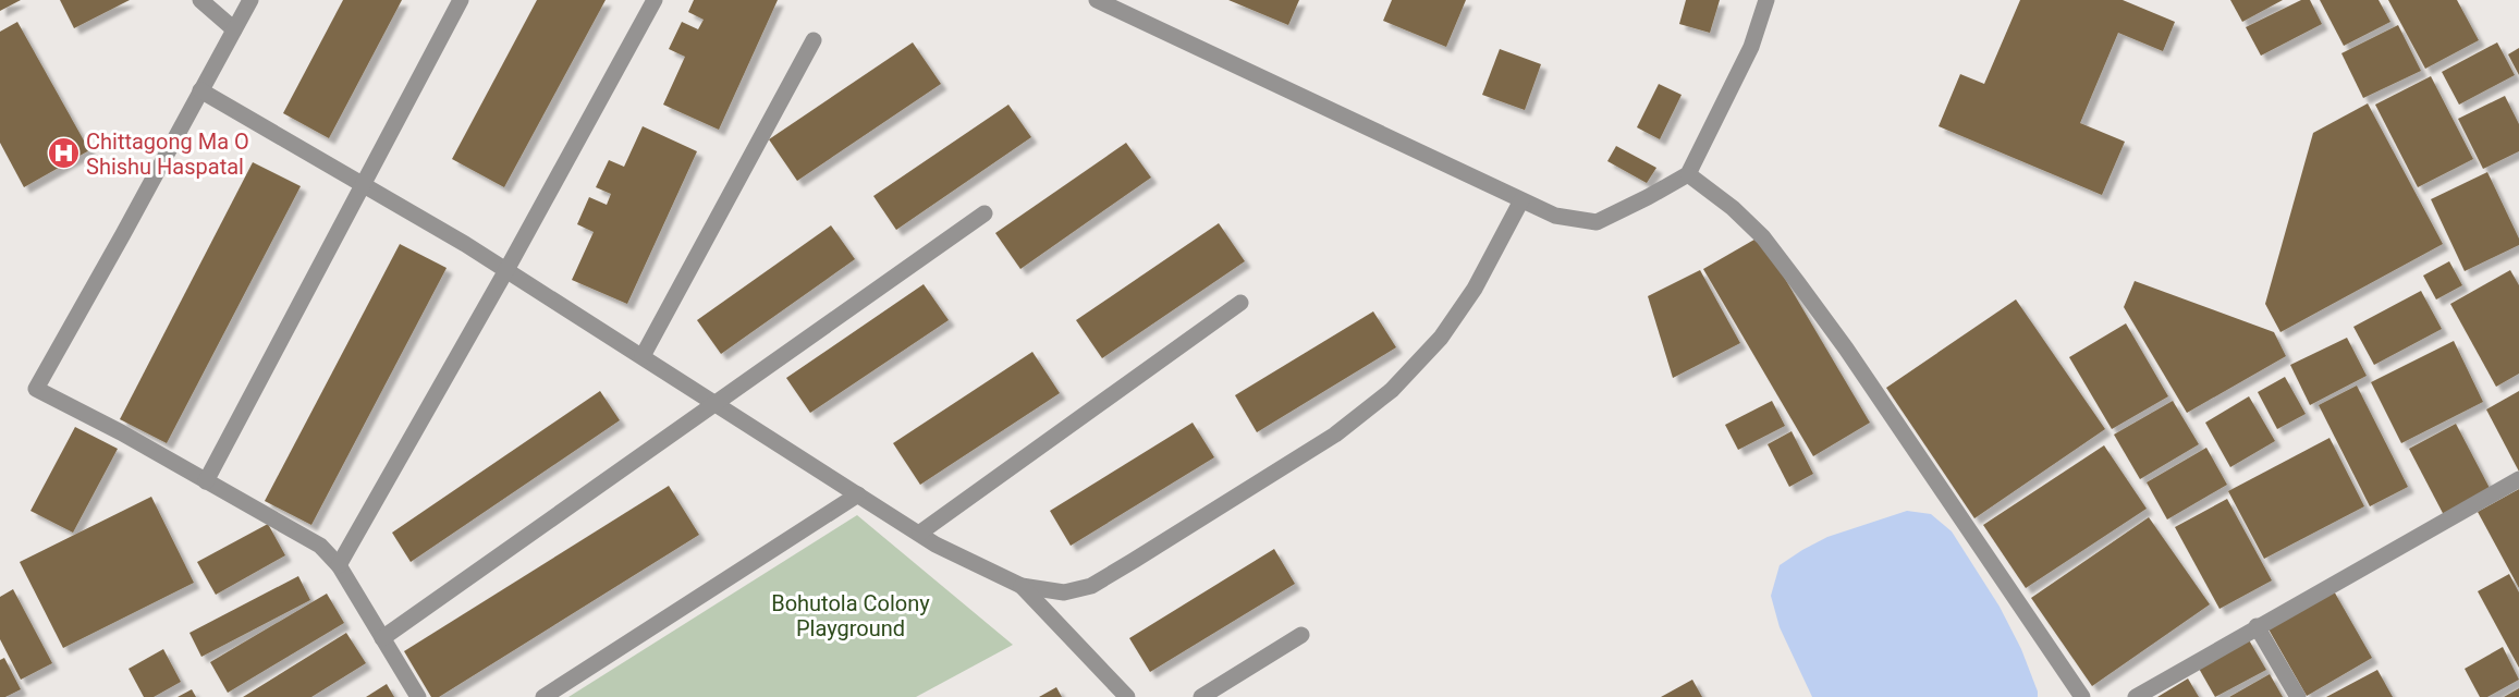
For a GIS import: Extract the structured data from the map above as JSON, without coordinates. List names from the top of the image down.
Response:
{
  "parks": ["Bohutola Colony Playground"],
  "places": {
    "hospital": ["Chittagong Ma O Shishu Haspatal"]
  }
}
